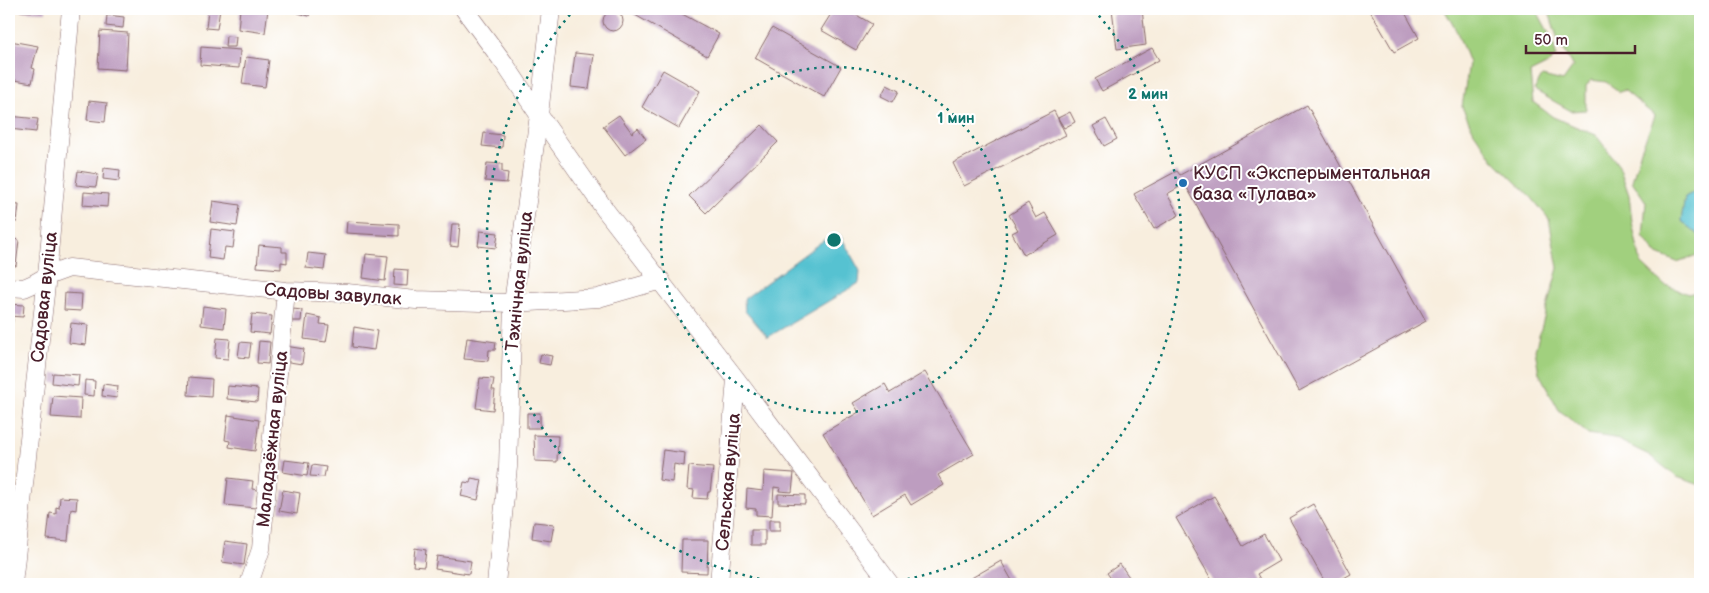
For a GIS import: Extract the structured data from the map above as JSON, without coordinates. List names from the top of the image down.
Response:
{
  "streets": {
    "street": [
      "Тэхнічная вуліца",
      "Садовы завулак",
      "Садовая вуліца",
      "Маладзёжная вуліца",
      "Сельская вуліца"
    ]
  },
  "crossings": [
    ["Тэхнічная вуліца", "Садовы завулак"],
    ["Садовы завулак", "Садовая вуліца"],
    ["Садовы завулак", "Маладзёжная вуліца"]
  ],
  "places": ["КУСП «Эксперыментальная база «Тулава»"],
  "scale_bar": "50 m",
  "rings": ["2 мин", "1 мин"]
}
